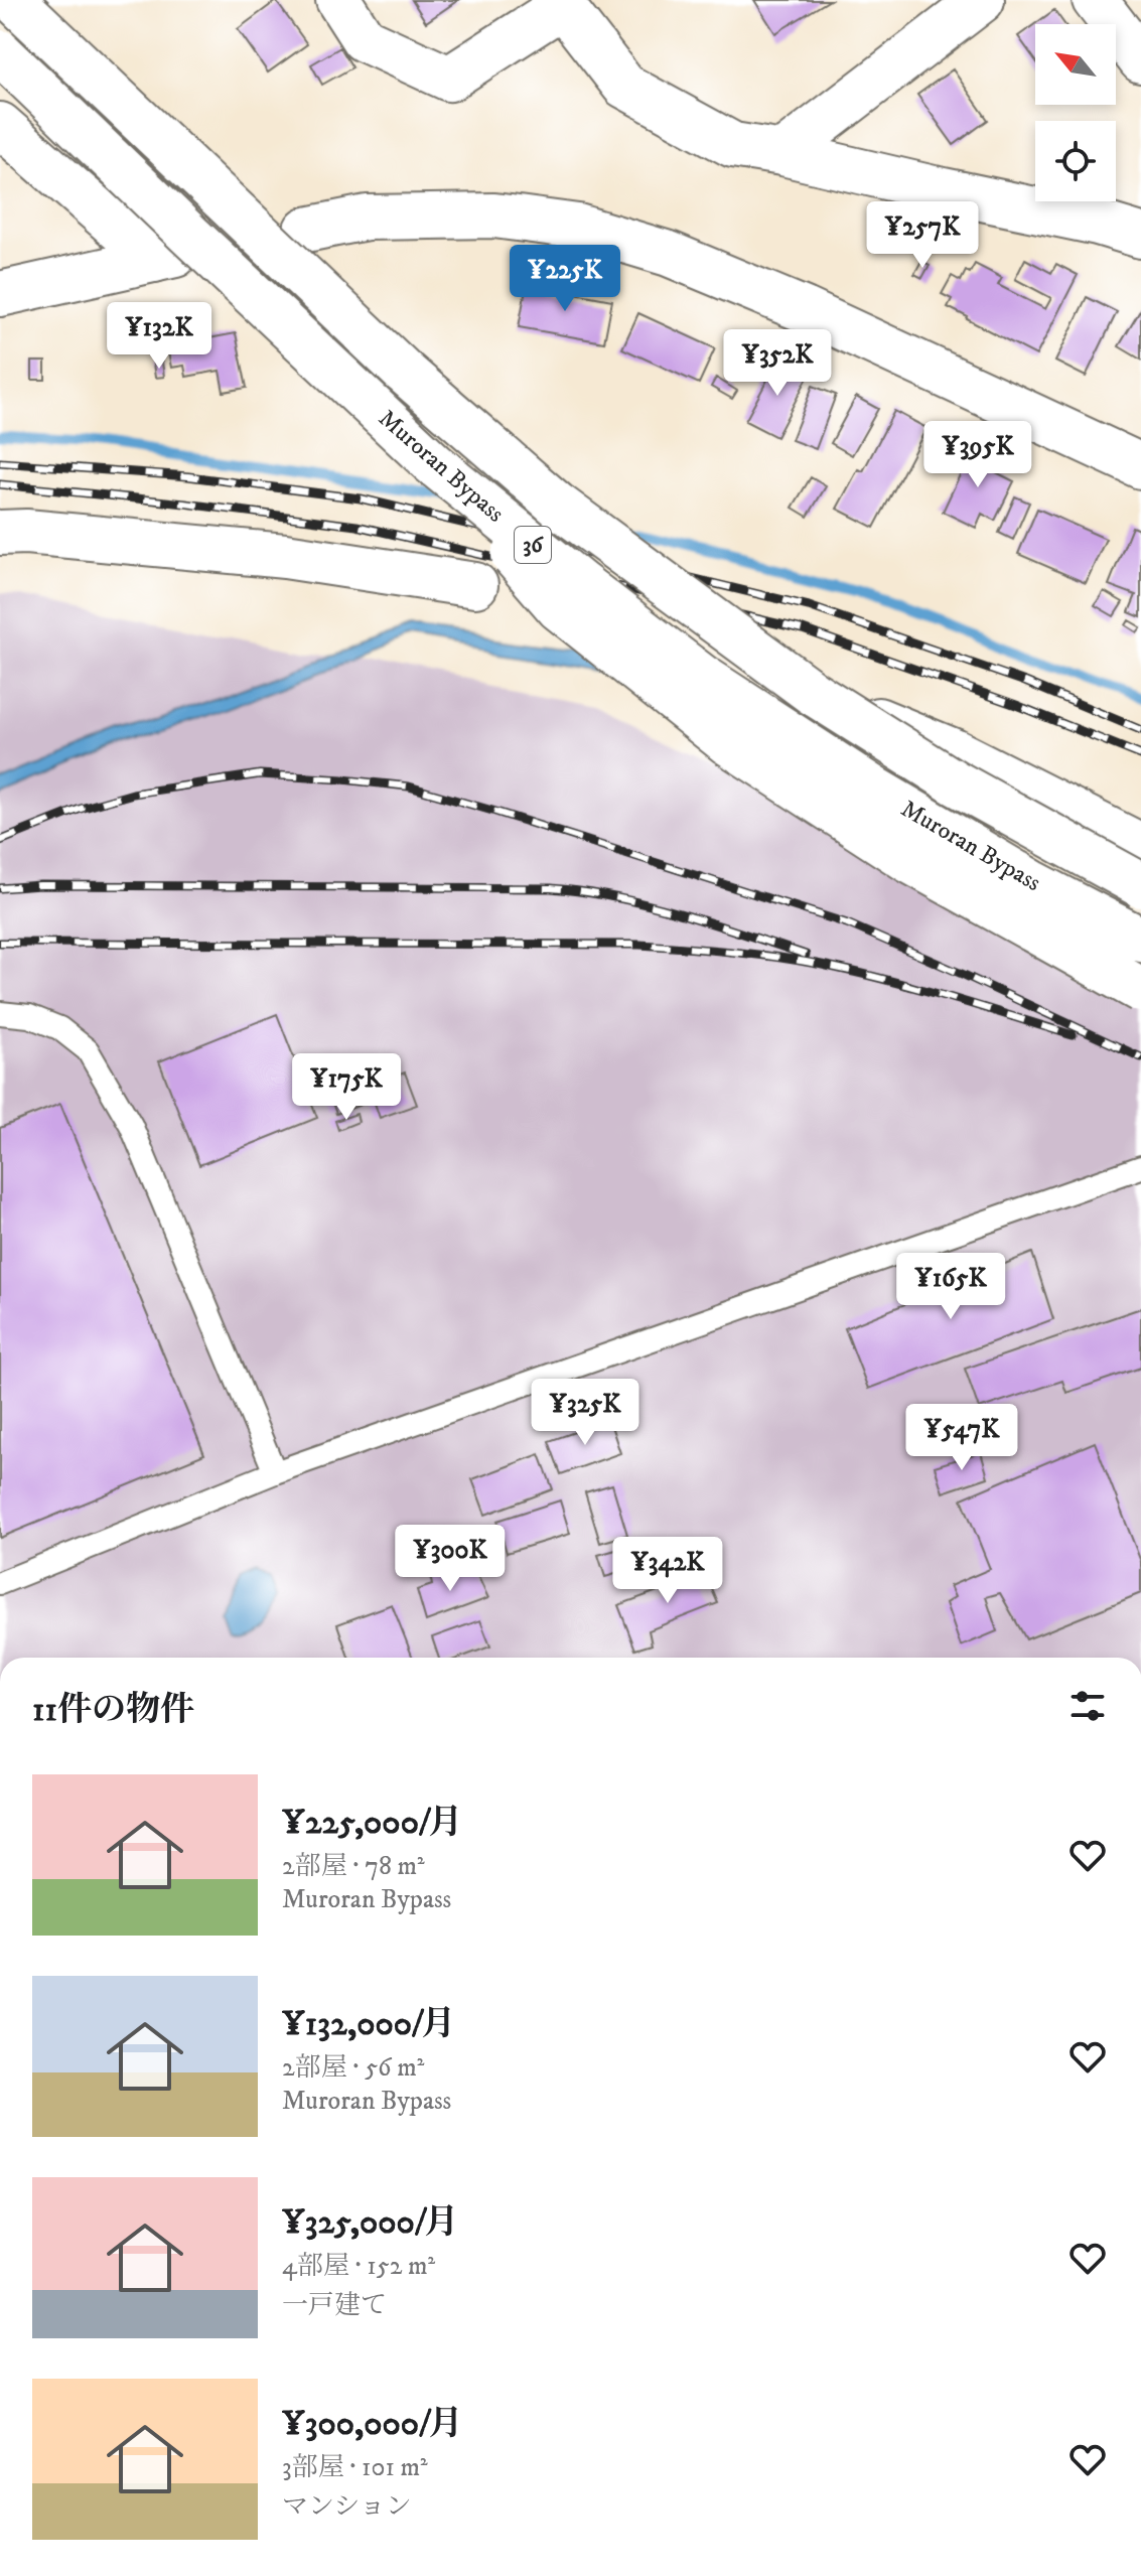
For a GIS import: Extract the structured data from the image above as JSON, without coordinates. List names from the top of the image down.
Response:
{
  "streets": {
    "main road": ["Muroran Bypass", "36"]
  },
  "north": "top left",
  "page": {
    "price": [
      "¥257K",
      "¥225K",
      "¥132K",
      "¥352K",
      "¥395K",
      "¥175K",
      "¥165K",
      "¥325K",
      "¥547K",
      "¥300K",
      "¥342K"
    ],
    "heading": "11件の物件",
    "list": [
      {
        "name": "¥225,000/月",
        "note": "2部屋 · 78 m² · Muroran Bypass"
      },
      {
        "name": "¥132,000/月",
        "note": "2部屋 · 56 m² · Muroran Bypass"
      },
      {
        "name": "¥325,000/月",
        "note": "4部屋 · 152 m² · 一戸建て"
      },
      {
        "name": "¥300,000/月",
        "note": "3部屋 · 101 m² · マンション"
      }
    ]
  }
}
